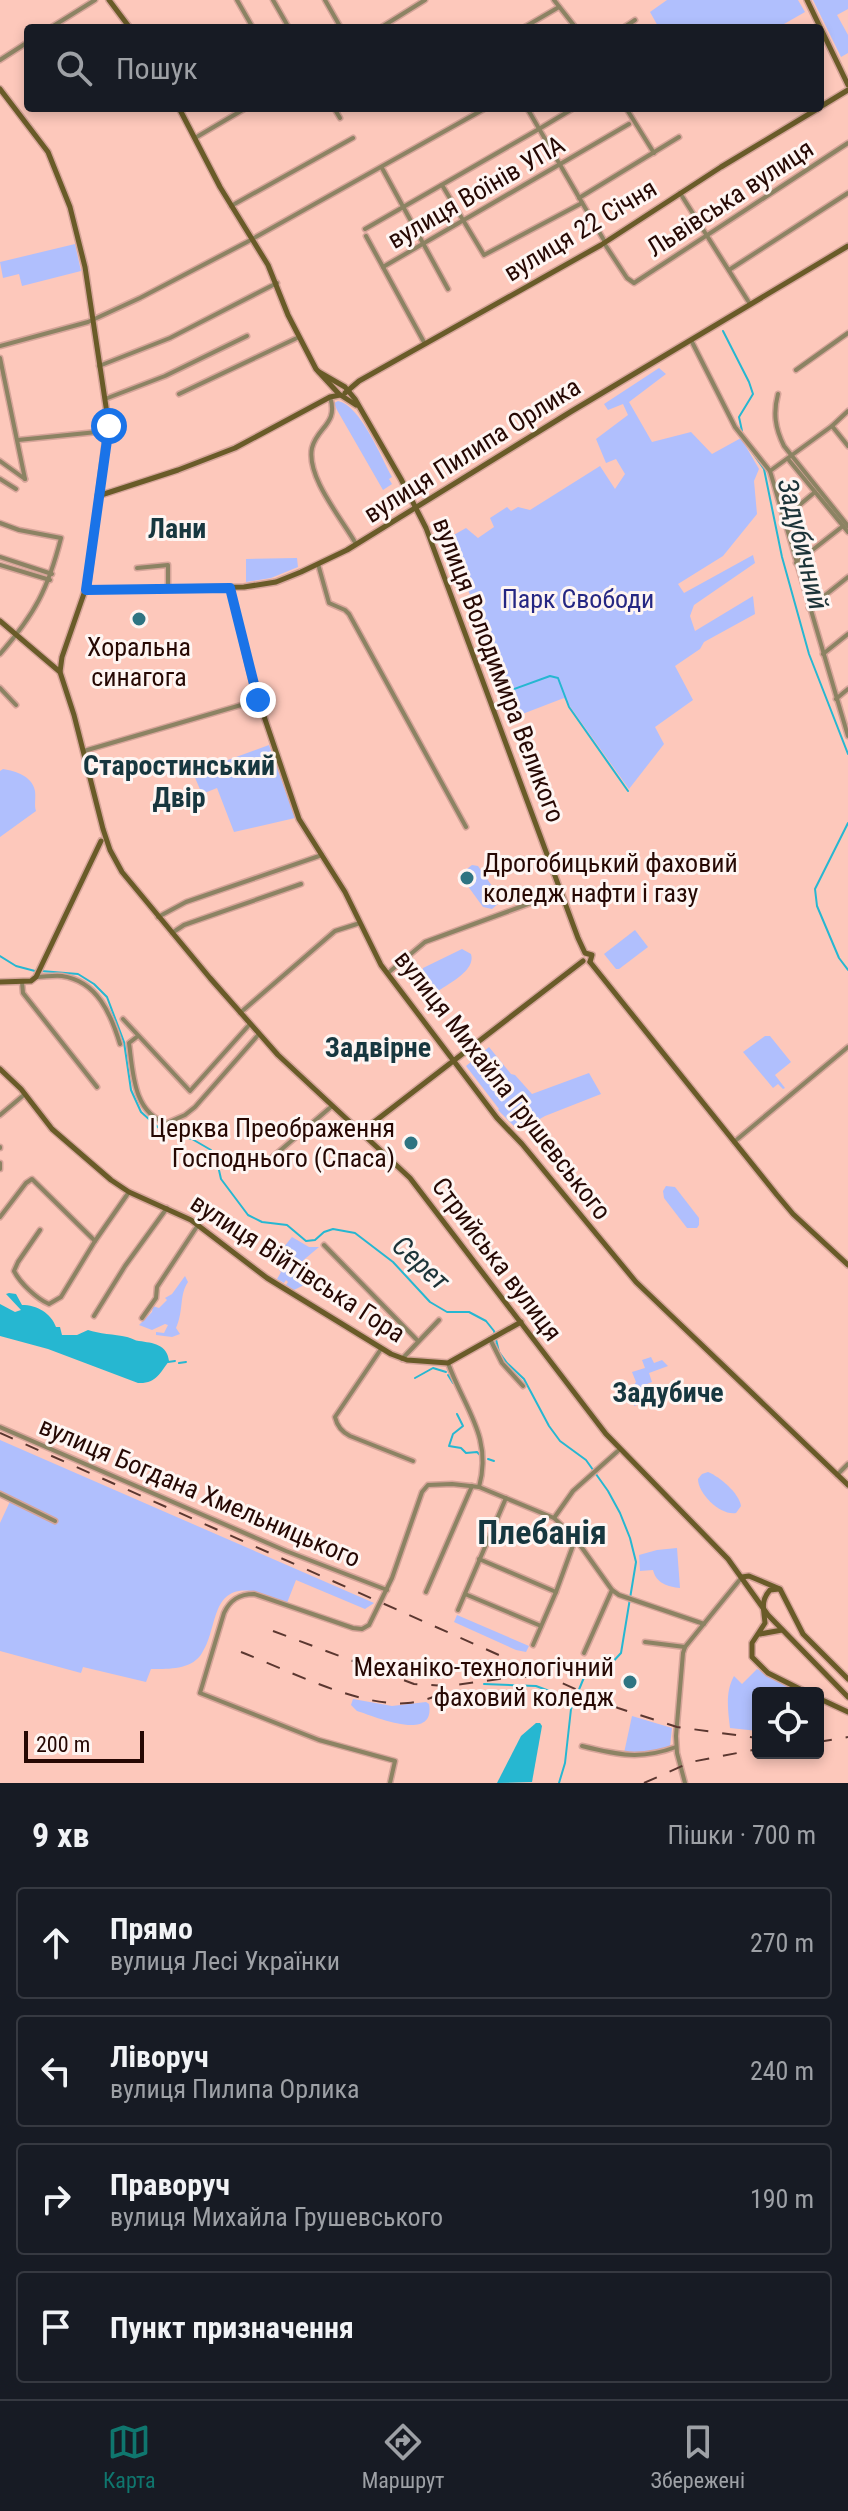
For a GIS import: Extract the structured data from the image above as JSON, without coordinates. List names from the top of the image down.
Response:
{
  "streets": {
    "street": [
      "вулиця Воїнів УПА",
      "Львівська вулиця",
      "вулиця 22 Січня",
      "вулиця Пилипа Орлика",
      "вулиця Володимира Великого",
      "вулиця Михайла Грушевського",
      "Стрийська вулиця",
      "вулиця Війтівська Гора",
      "вулиця Богдана Хмельницького"
    ]
  },
  "crossings": [
    ["Львівська вулиця", "вулиця 22 Січня"],
    ["вулиця 22 Січня", "вулиця Володимира Великого"],
    ["вулиця Пилипа Орлика", "вулиця Володимира Великого"],
    ["вулиця Пилипа Орлика", "вулиця Михайла Грушевського"]
  ],
  "districts": [
    "Лани",
    "Старостинський Двір",
    "Задвірне",
    "Задубиче",
    "Плебанія"
  ],
  "water": ["Задубичний", "Серет"],
  "parks": ["Парк Свободи"],
  "places": [
    "Хоральна синагога",
    "Дрогобицький фаховий коледж нафти і газу",
    "Церква Преображення Господнього (Спаса)",
    "Механіко-технологічний фаховий коледж"
  ],
  "scale_bar": "200 m",
  "page": {
    "search": "Пошук",
    "scale": "200 m",
    "heading": ["9 хв", "Пішки · 700 m"],
    "list": [
      ["Прямо", "вулиця Лесі Українки", "270 m"],
      ["Ліворуч", "вулиця Пилипа Орлика", "240 m"],
      ["Праворуч", "вулиця Михайла Грушевського", "190 m"],
      "Пункт призначення"
    ],
    "nav": ["Карта", "Маршрут", "Збережені"]
  }
}
